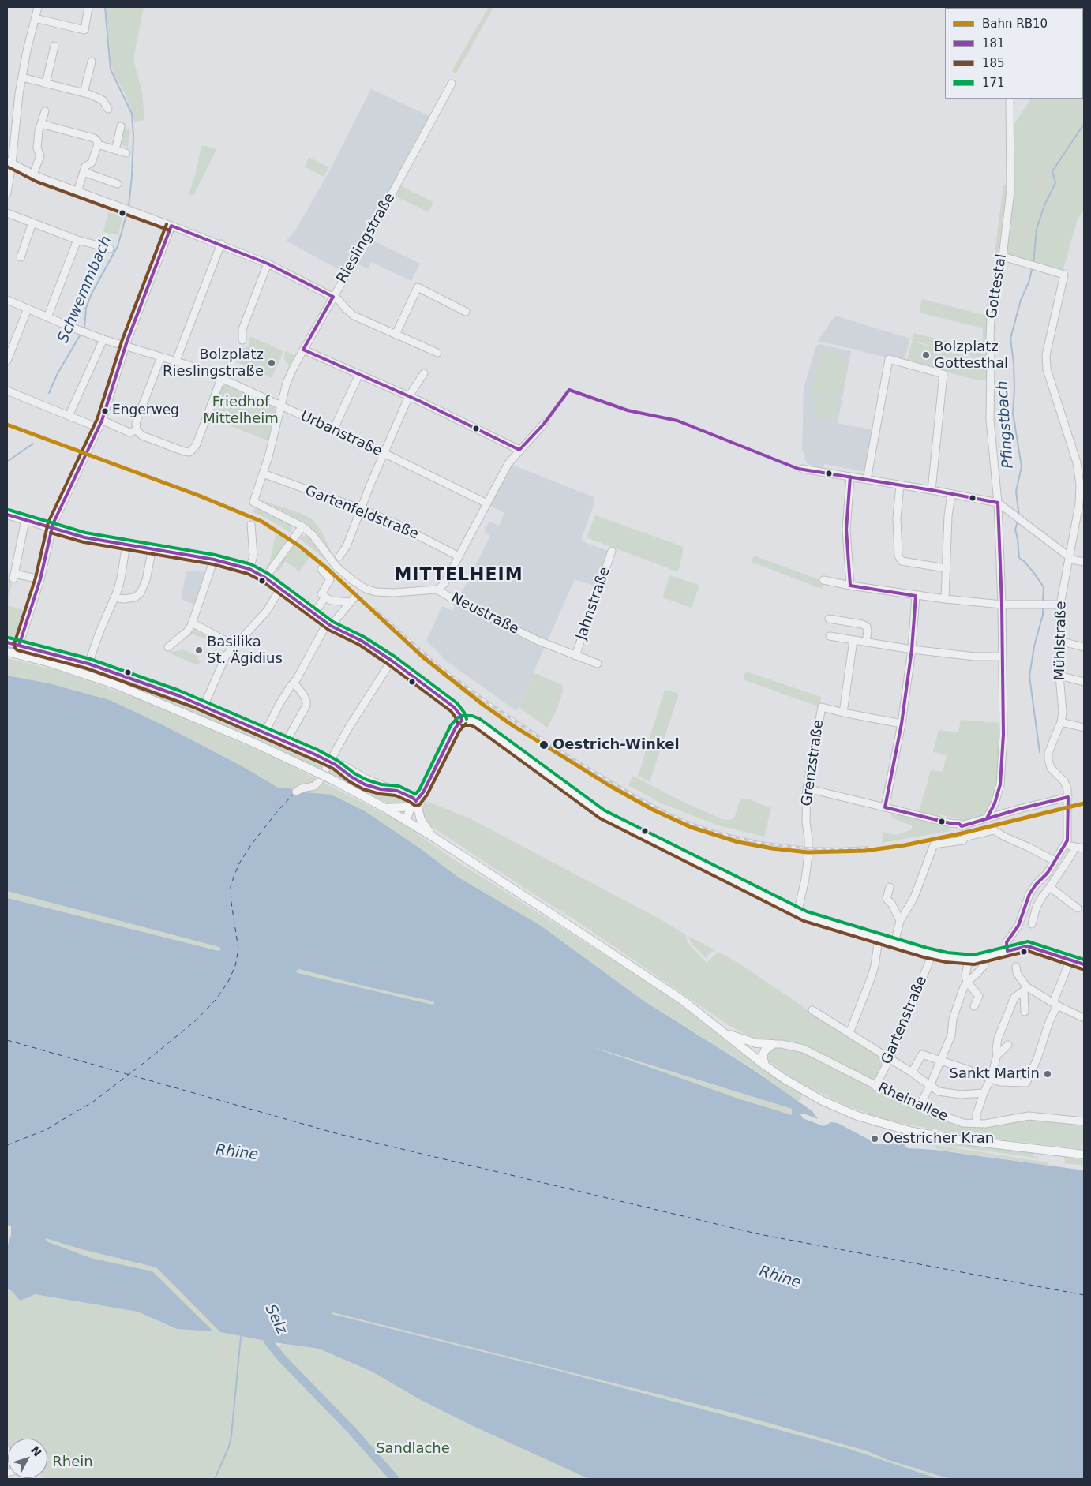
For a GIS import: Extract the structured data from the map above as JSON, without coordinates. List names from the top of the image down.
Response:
{
  "streets": {
    "street": [
      "Rieslingstraße",
      "Gottestal",
      "Urbanstraße",
      "Gartenfeldstraße",
      "Jahnstraße",
      "Neustraße",
      "Mühlstraße",
      "Grenzstraße",
      "Gartenstraße",
      "Rheinallee"
    ]
  },
  "crossings": [
    ["Rieslingstraße", "Urbanstraße"],
    ["Rieslingstraße", "Gartenfeldstraße"],
    ["Rieslingstraße", "Neustraße"],
    ["Gottestal", "Mühlstraße"],
    ["Jahnstraße", "Neustraße"],
    ["Gartenstraße", "Rheinallee"]
  ],
  "districts": ["MITTELHEIM"],
  "water": [
    "Schwemmbach",
    "Pfingstbach",
    "Rhine",
    "Selz"
  ],
  "parks": ["Friedhof Mittelheim", "Sandlache", "Rhein"],
  "places": [
    "Bolzplatz Gottesthal",
    "Bolzplatz Rieslingstraße",
    "Engerweg",
    "Basilika St. Ägidius",
    "Oestrich-Winkel",
    "Sankt Martin",
    "Oestricher Kran"
  ],
  "lines": [
    "transit line 185",
    "transit line 181",
    "rail line RB10",
    "transit line 171"
  ],
  "legend": [
    "Bahn RB10",
    "181",
    "185",
    "171"
  ],
  "north": "top right"
}
